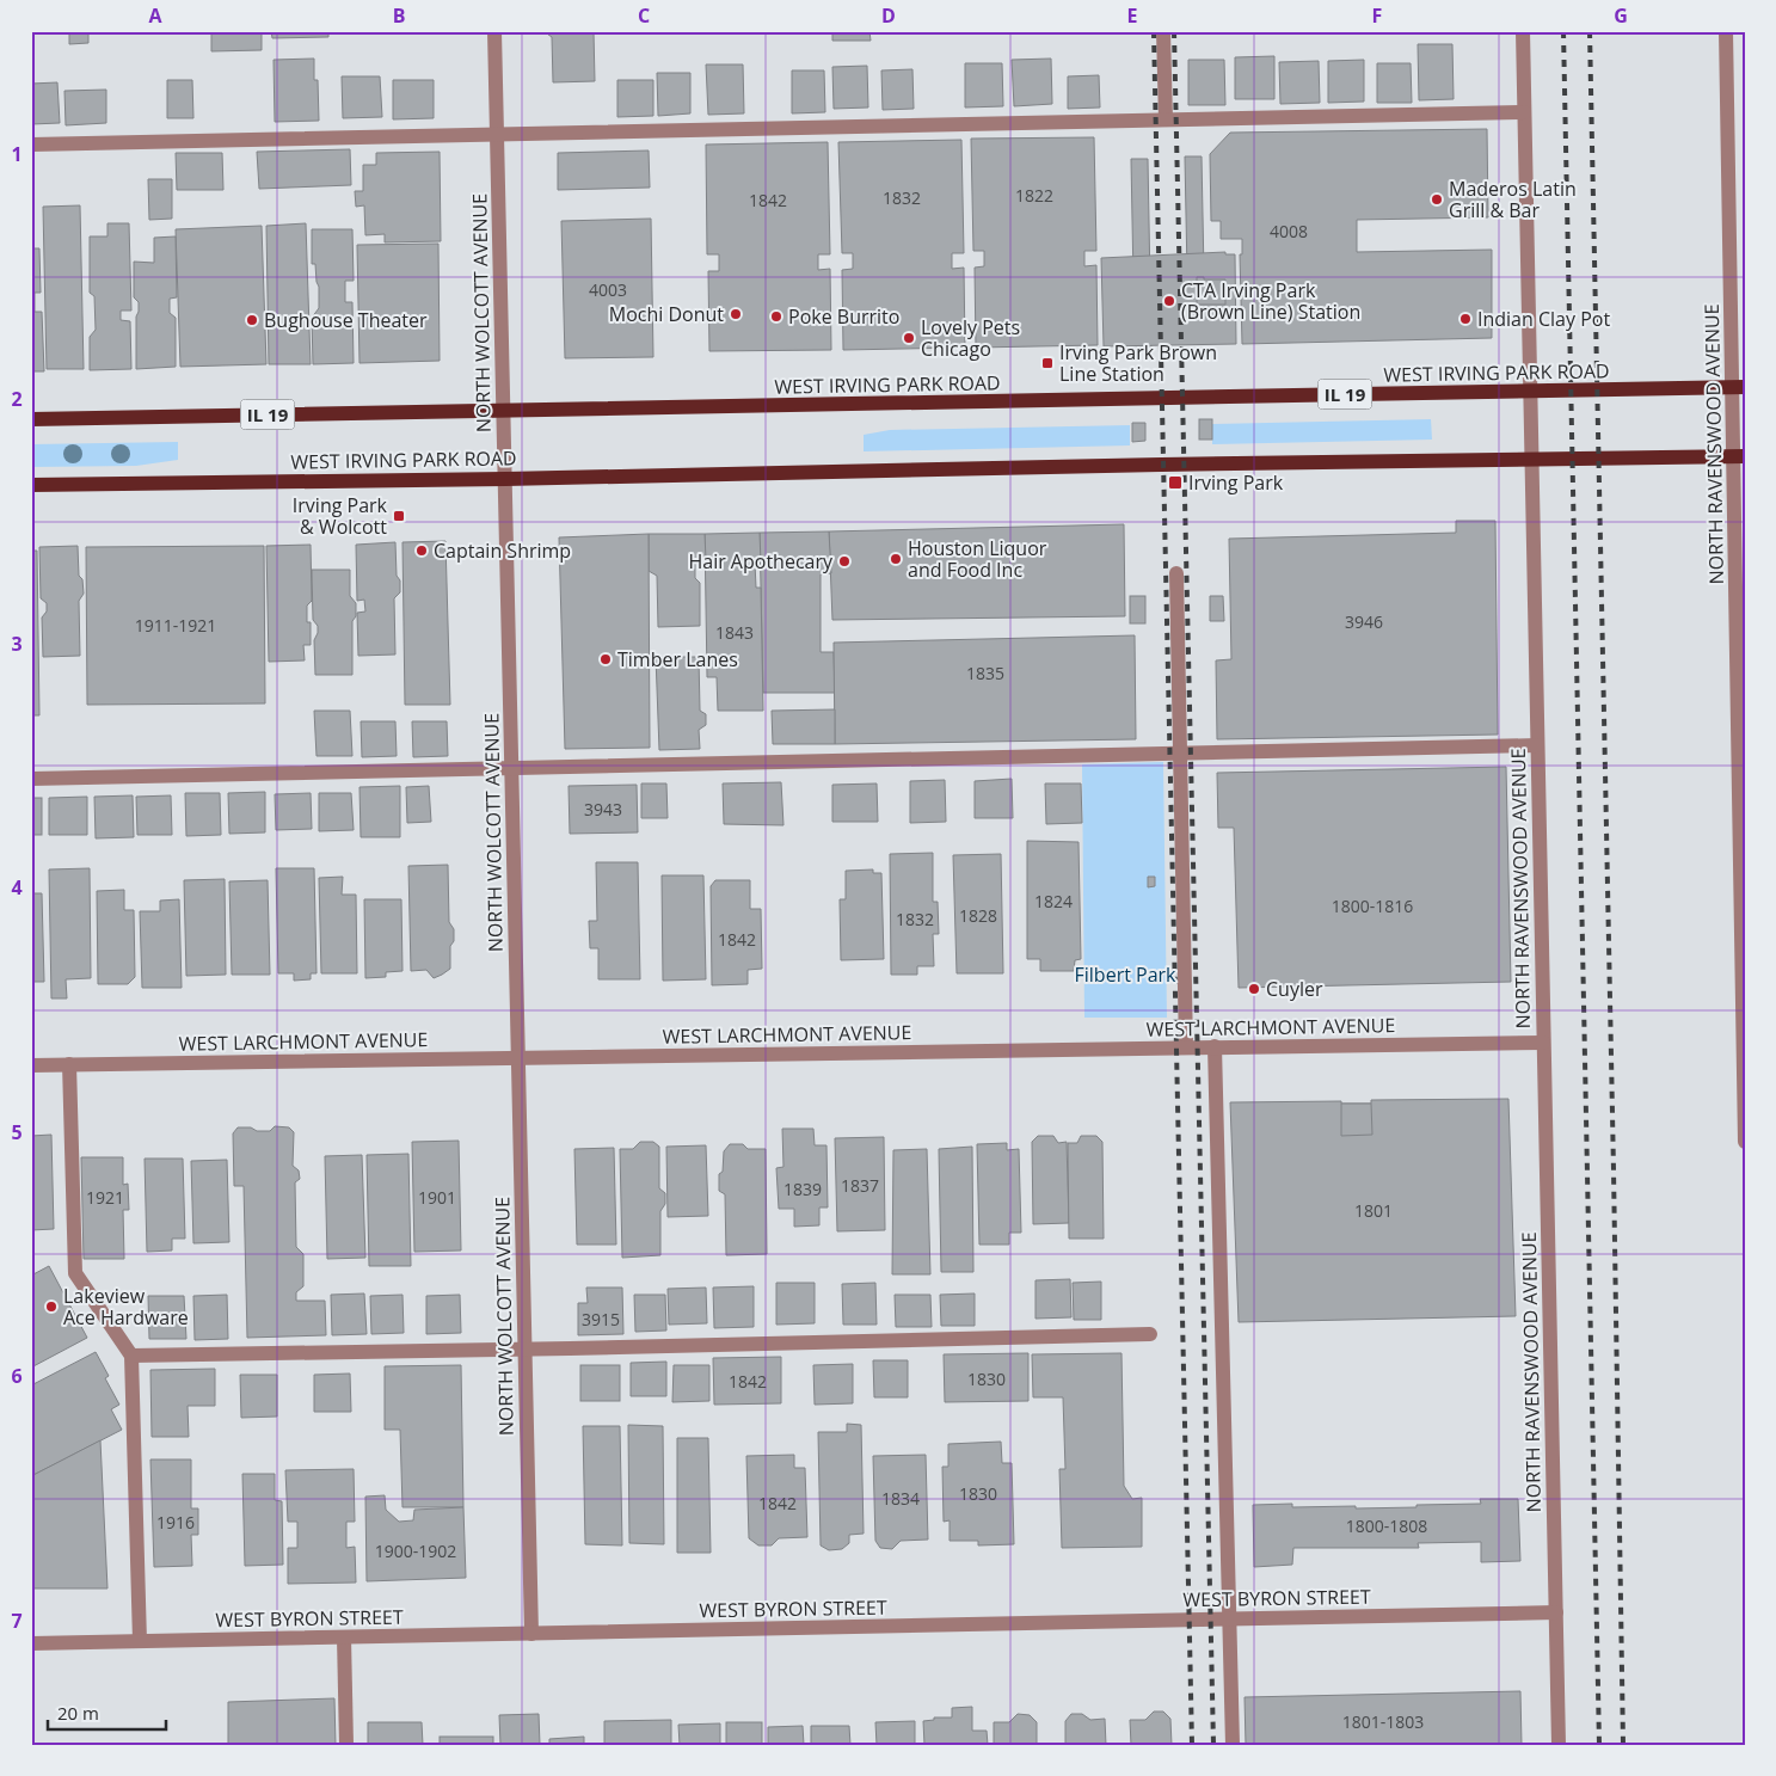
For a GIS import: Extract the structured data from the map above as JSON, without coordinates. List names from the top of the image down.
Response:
{
  "streets": {
    "main road": ["WEST IRVING PARK ROAD", "IL 19"],
    "street": [
      "NORTH WOLCOTT AVENUE",
      "NORTH RAVENSWOOD AVENUE",
      "WEST LARCHMONT AVENUE",
      "WEST BYRON STREET"
    ]
  },
  "crossings": [
    ["NORTH WOLCOTT AVENUE", "WEST IRVING PARK ROAD"],
    ["NORTH WOLCOTT AVENUE", "WEST LARCHMONT AVENUE"],
    ["NORTH WOLCOTT AVENUE", "WEST BYRON STREET"],
    ["WEST IRVING PARK ROAD", "NORTH RAVENSWOOD AVENUE"],
    ["NORTH RAVENSWOOD AVENUE", "WEST LARCHMONT AVENUE"],
    ["NORTH RAVENSWOOD AVENUE", "WEST BYRON STREET"]
  ],
  "parks": ["Filbert Park"],
  "places": {
    "other": [
      "Maderos Latin Grill & Bar",
      "CTA Irving Park (Brown Line) Station",
      "Mochi Donut",
      "Poke Burrito",
      "Indian Clay Pot",
      "Bughouse Theater",
      "Lovely Pets Chicago",
      "Captain Shrimp",
      "Houston Liquor and Food Inc",
      "Hair Apothecary",
      "Timber Lanes",
      "Cuyler",
      "Lakeview Ace Hardware"
    ],
    "transit": ["Irving Park Brown Line Station", "Irving Park", "Irving Park & Wolcott"]
  },
  "house_numbers": [
    "1822",
    "1832",
    "1842",
    "4008",
    "4003",
    "3946",
    "1911-1921",
    "1843",
    "1835",
    "3943",
    "1824",
    "1800-1816",
    "1828",
    "1832",
    "1842",
    "1837",
    "1839",
    "1921",
    "1901",
    "1801",
    "3915",
    "1830",
    "1842",
    "1830",
    "1834",
    "1842",
    "1916",
    "1800-1808",
    "1900-1902",
    "1801-1803"
  ],
  "scale_bar": "20 m",
  "grid": {
    "columns": [
      "A",
      "B",
      "C",
      "D",
      "E",
      "F",
      "G"
    ],
    "rows": [
      "1",
      "2",
      "3",
      "4",
      "5",
      "6",
      "7"
    ]
  }
}
